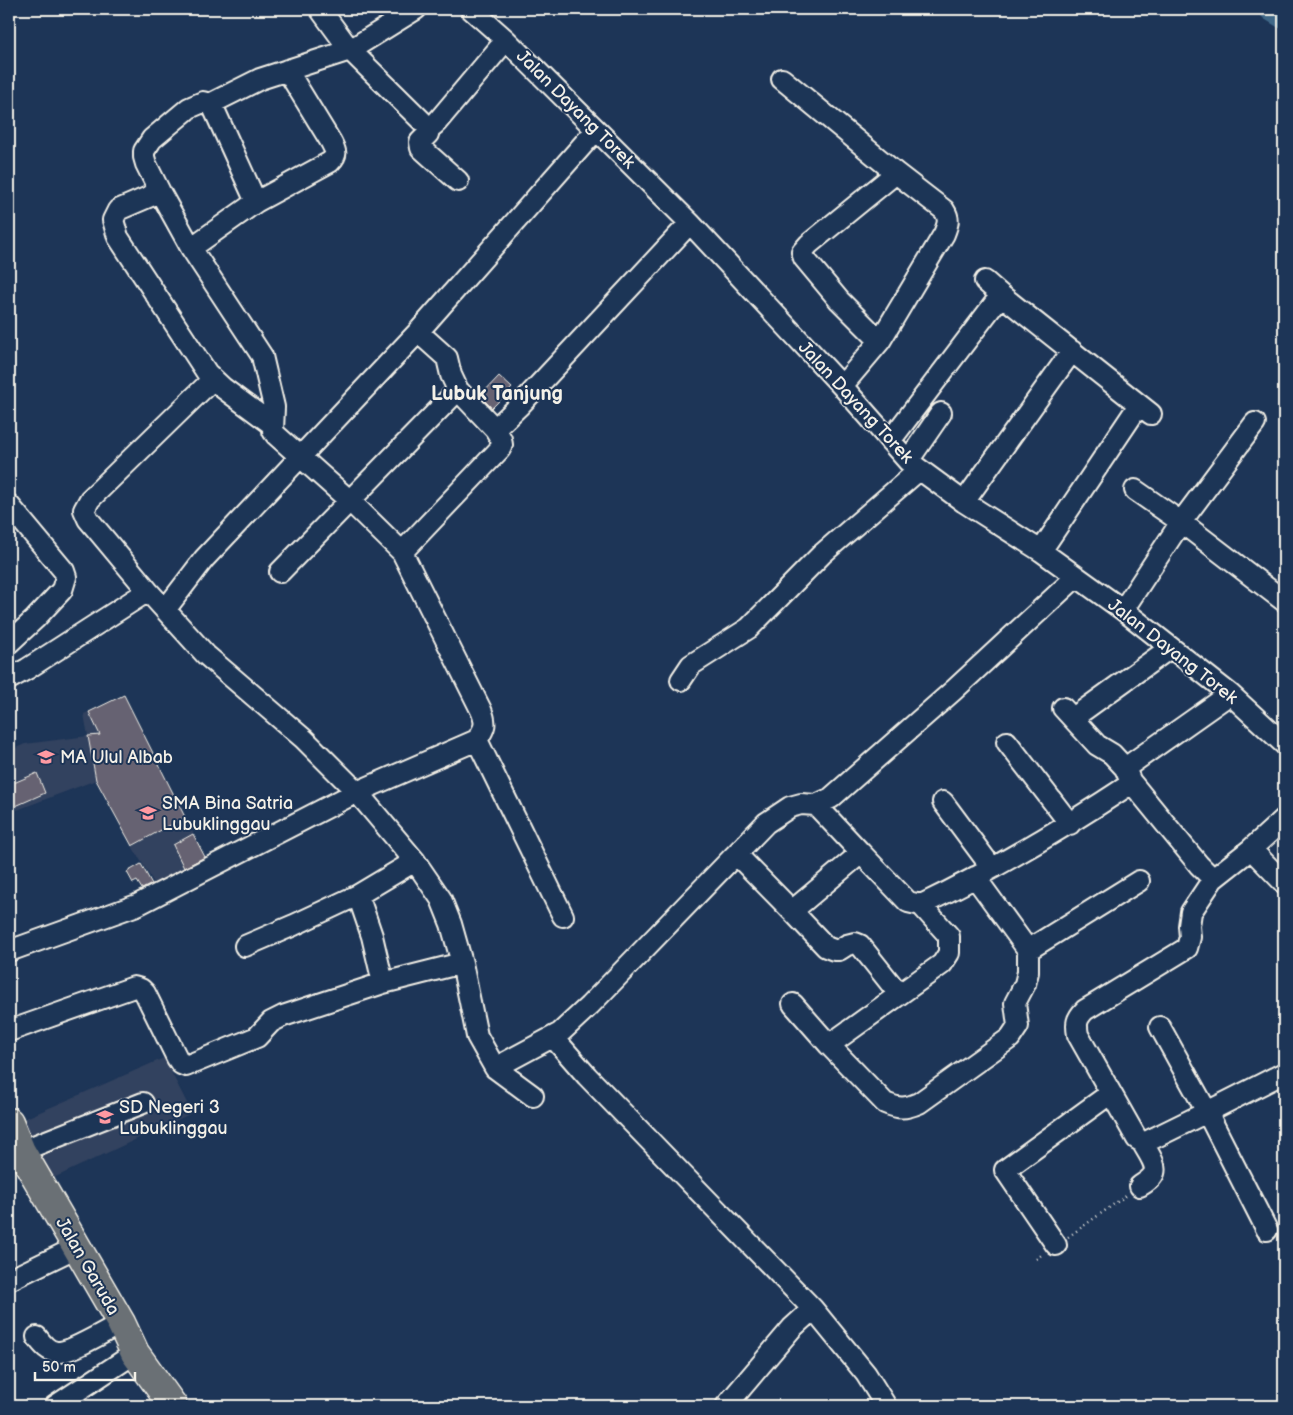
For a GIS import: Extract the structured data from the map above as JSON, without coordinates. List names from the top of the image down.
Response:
{
  "streets": {
    "highway": ["Jalan Garuda"],
    "street": ["Jalan Dayang Torek"]
  },
  "districts": ["Lubuk Tanjung"],
  "places": {
    "school or university": ["MA Ulul Albab", "SMA Bina Satria Lubuklinggau", "SD Negeri 3 Lubuklinggau"]
  },
  "scale_bar": "50 m"
}
